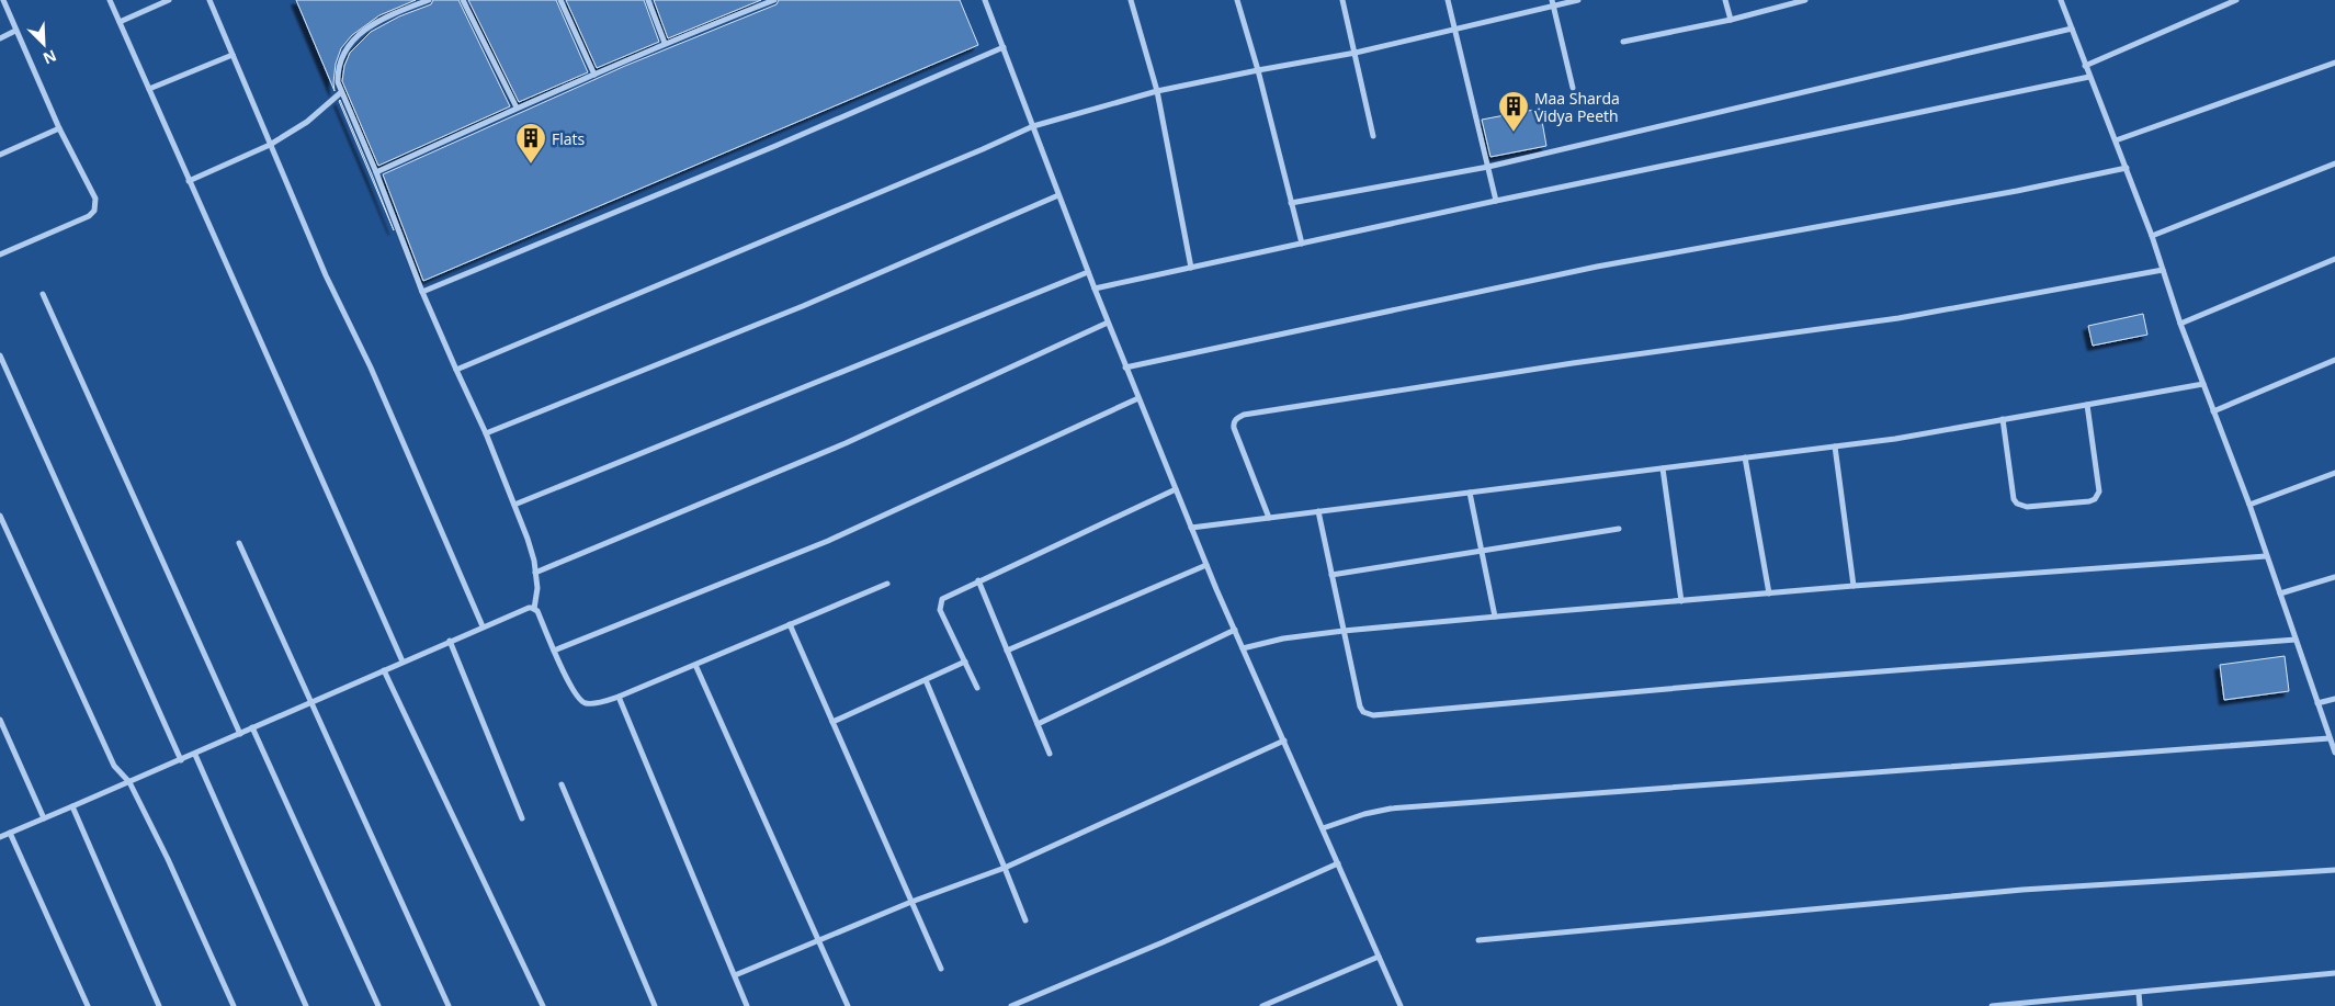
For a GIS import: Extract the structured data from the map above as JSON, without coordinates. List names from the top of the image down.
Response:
{
  "places": {
    "building": ["Maa Sharda Vidya Peeth", "Flats"]
  },
  "north": "bottom right"
}
